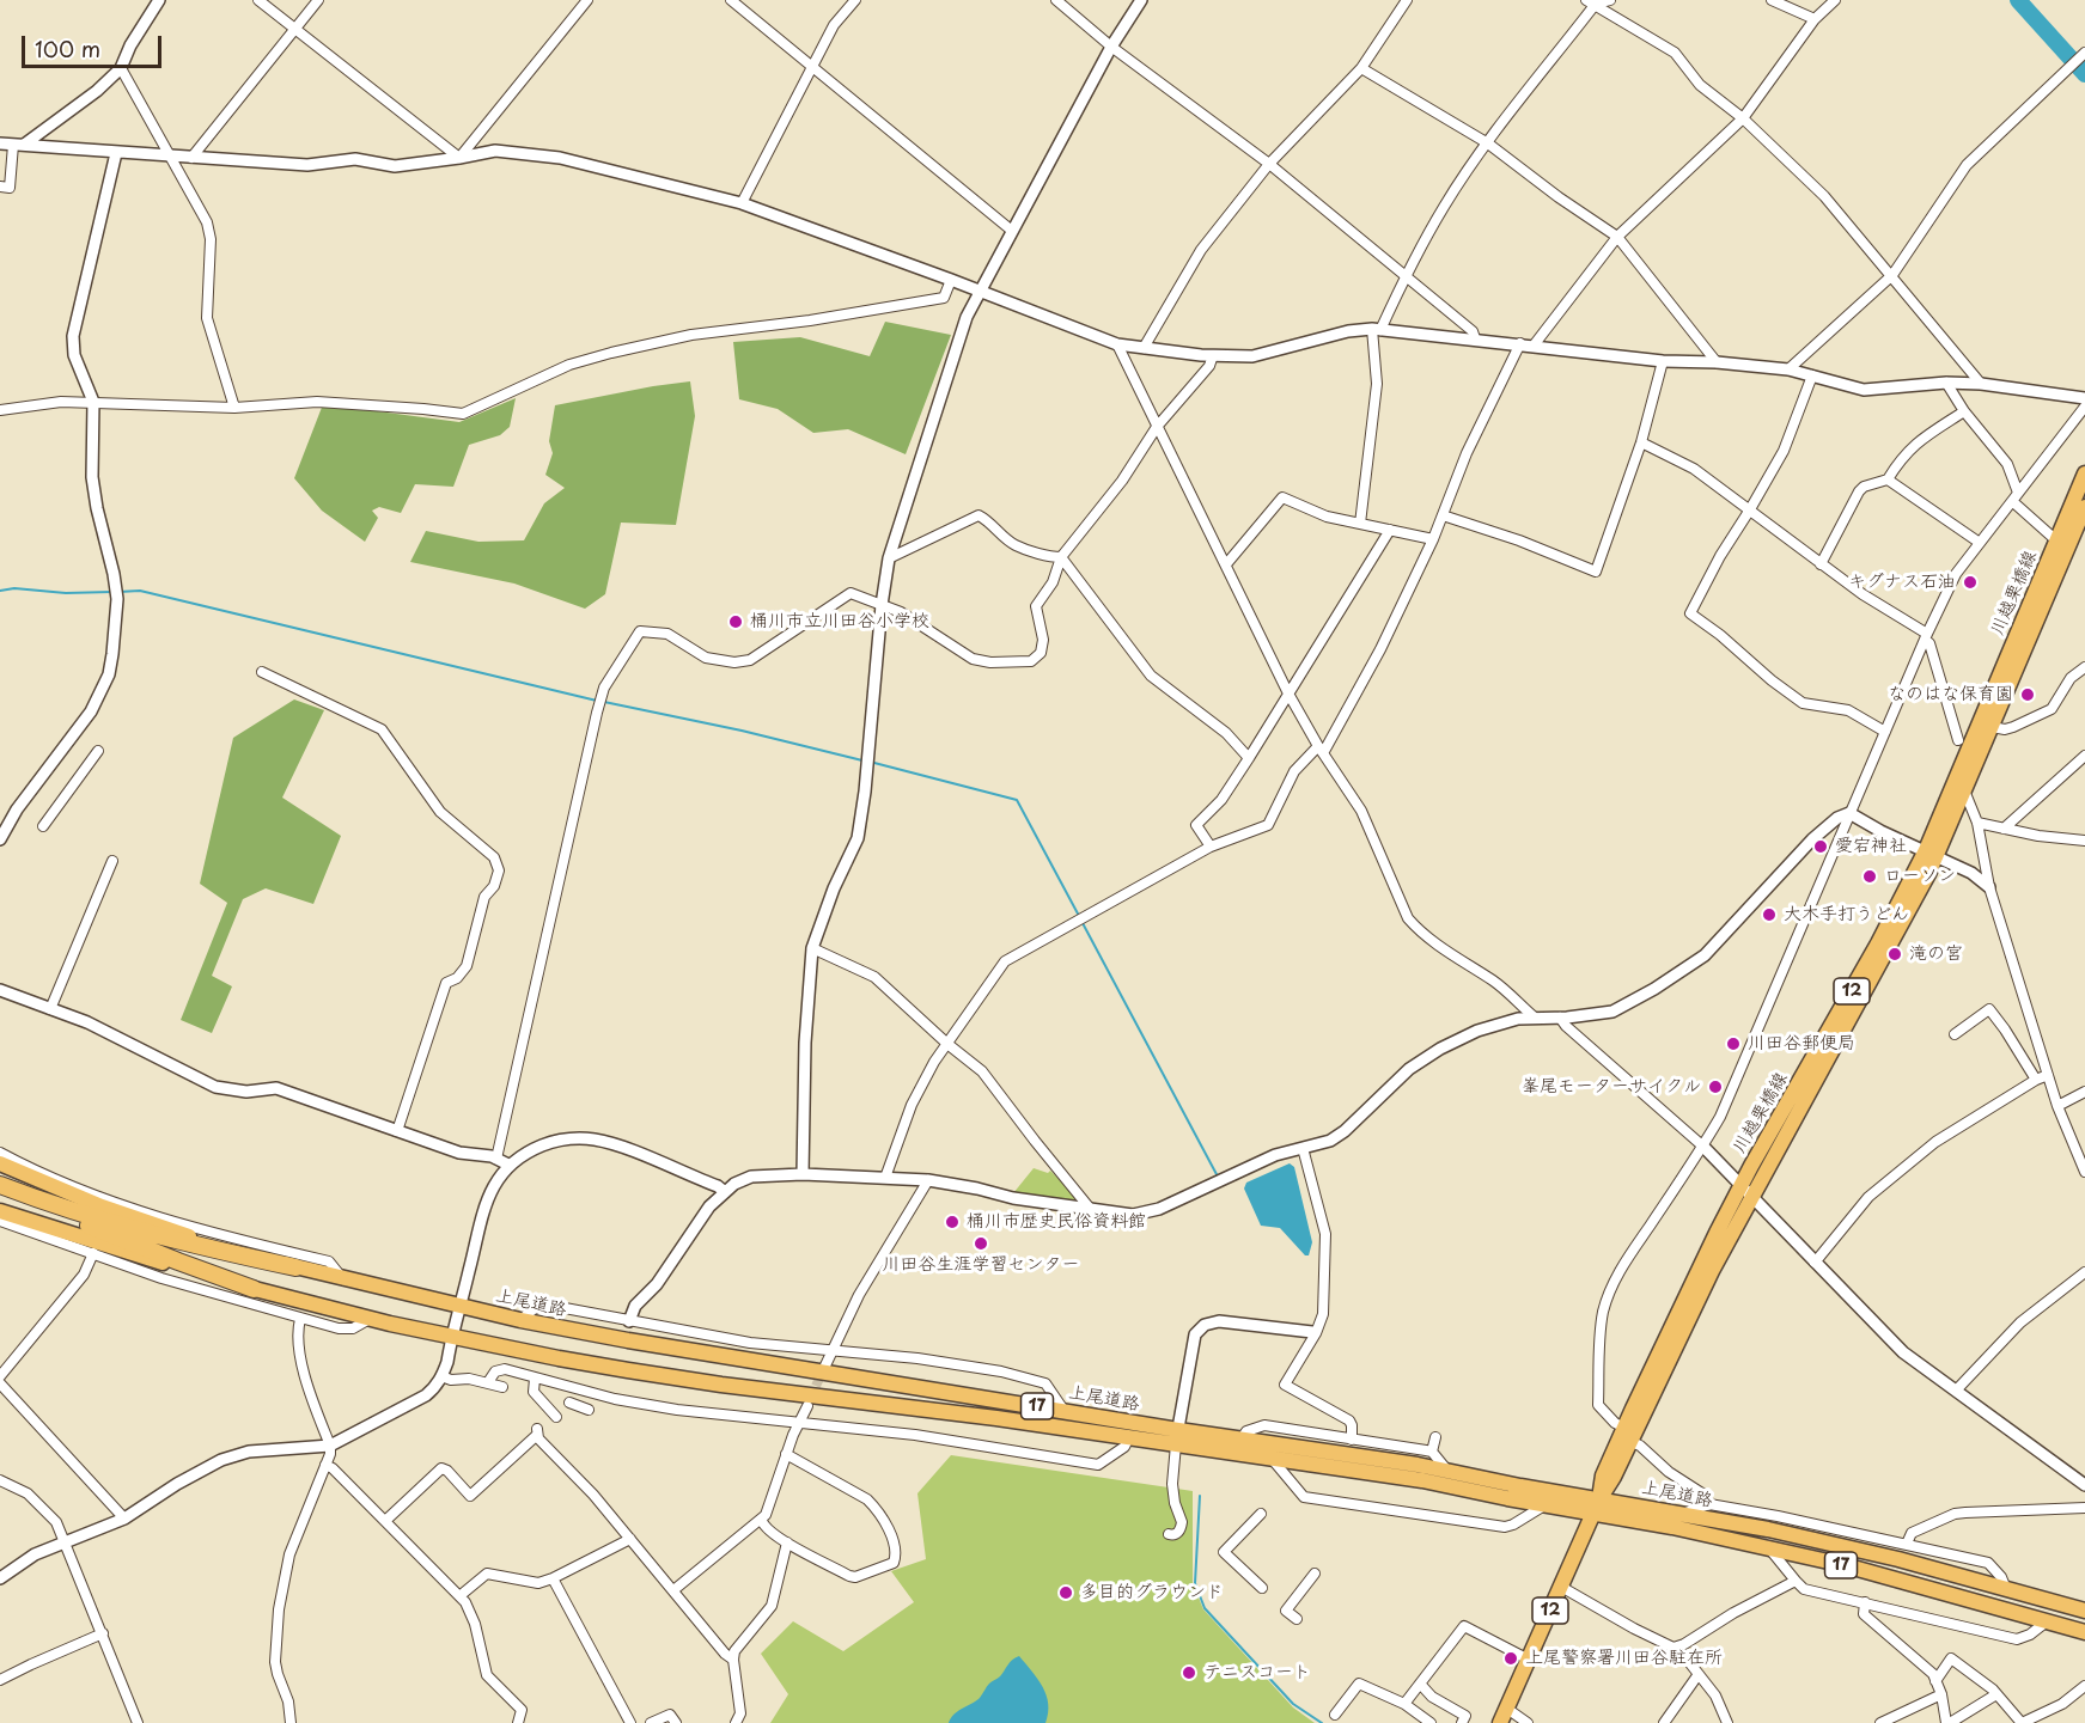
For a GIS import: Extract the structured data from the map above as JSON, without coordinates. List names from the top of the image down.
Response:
{
  "streets": {
    "main road": [
      "川越栗橋線",
      "12",
      "上尾道路",
      "17"
    ]
  },
  "crossings": [
    ["川越栗橋線", "上尾道路"]
  ],
  "places": [
    "キグナス石油",
    "桶川市立川田谷小学校",
    "なのはな保育園",
    "愛宕神社",
    "ローソン",
    "大木手打うどん",
    "滝の宮",
    "川田谷郵便局",
    "峯尾モーターサイクル",
    "桶川市歴史民俗資料館",
    "川田谷生涯学習センター",
    "多目的グラウンド",
    "上尾警察署川田谷駐在所",
    "テニスコート"
  ],
  "scale_bar": "100 m"
}
